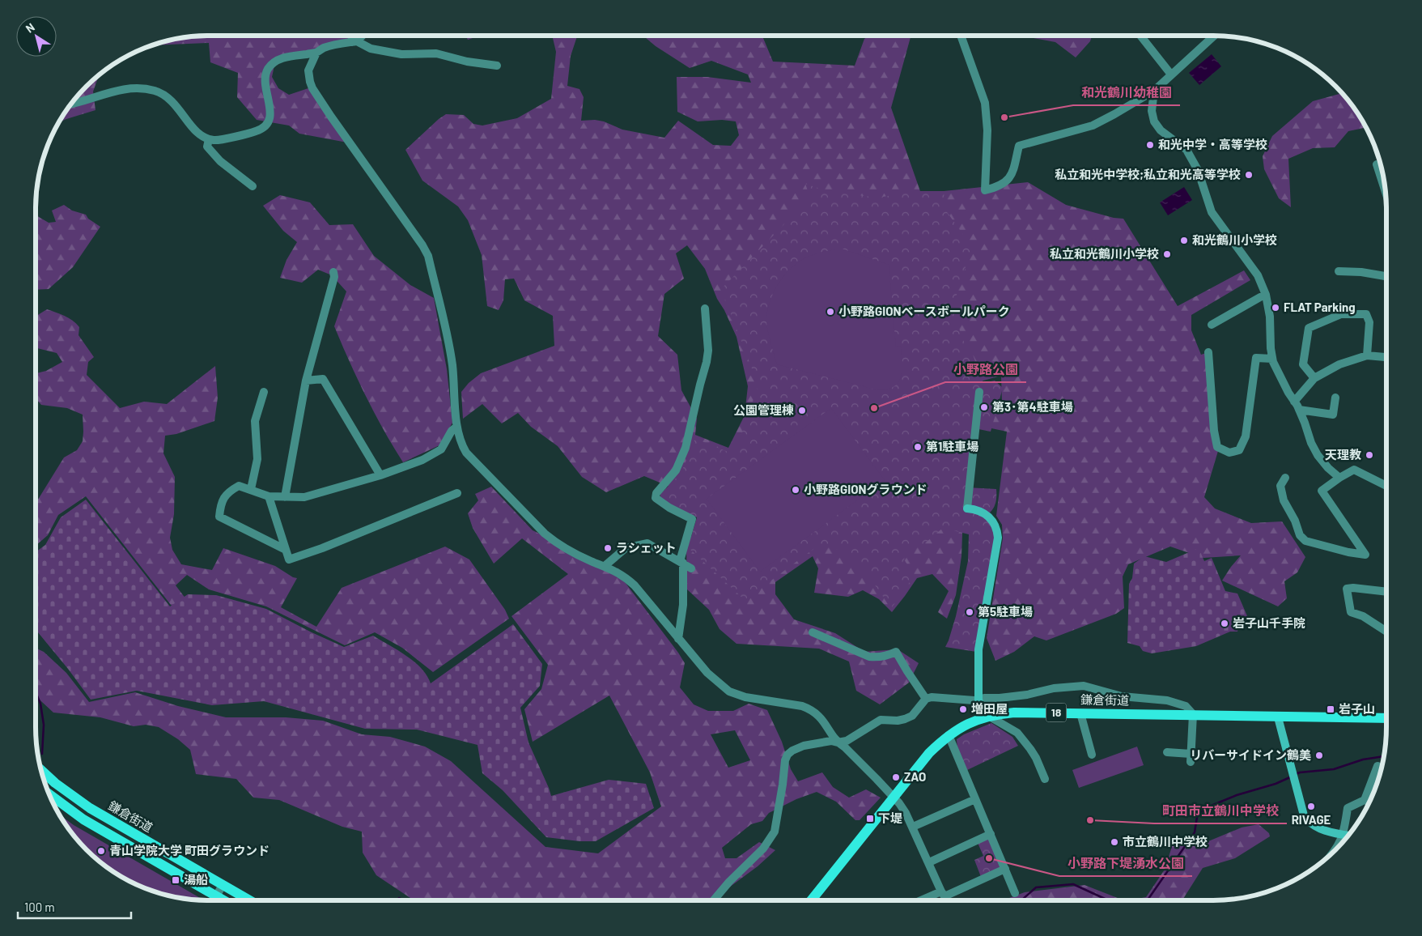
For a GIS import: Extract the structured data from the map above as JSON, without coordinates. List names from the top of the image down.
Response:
{
  "streets": {
    "main road": ["鎌倉街道", "18"]
  },
  "places": {
    "other": [
      "和光鶴川幼稚園",
      "和光中学・高等学校",
      "私立和光中学校;私立和光高等学校",
      "和光鶴川小学校",
      "私立和光鶴川小学校",
      "FLAT Parking",
      "小野路GIONベースボールパーク",
      "第3･第4駐車場",
      "小野路公園",
      "公園管理棟",
      "第1駐車場",
      "天理教",
      "小野路GIONグラウンド",
      "ラシェット",
      "第5駐車場",
      "岩子山千手院",
      "増田屋",
      "リバーサイドイン鶴美",
      "ZAO",
      "RIVAGE",
      "町田市立鶴川中学校",
      "市立鶴川中学校",
      "青山学院大学 町田グラウンド",
      "小野路下堤湧水公園"
    ],
    "transit": ["岩子山", "下堤", "湯船"]
  },
  "scale_bar": "100 m",
  "north": "top left"
}
